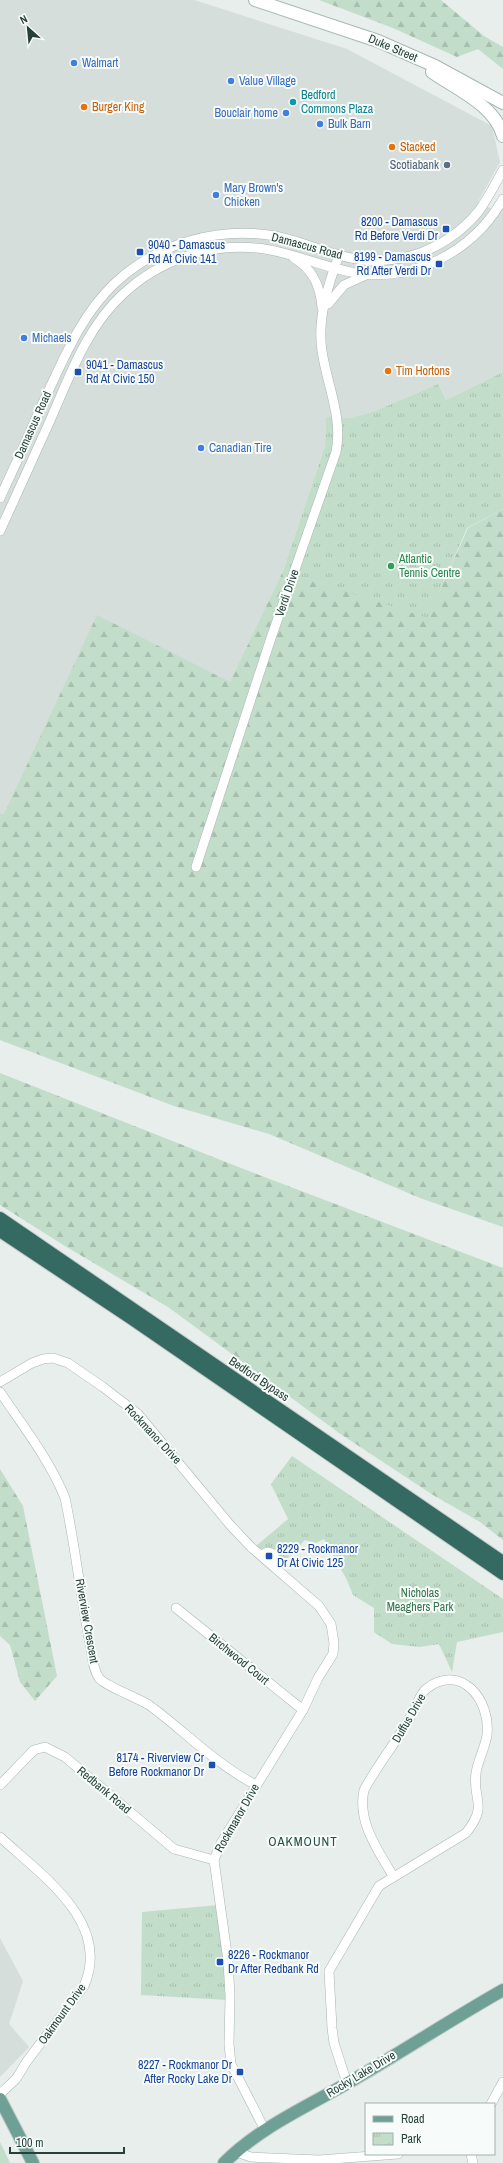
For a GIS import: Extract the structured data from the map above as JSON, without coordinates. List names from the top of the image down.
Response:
{
  "streets": {
    "highway": ["Bedford Bypass"],
    "main road": ["Duke Street", "Rocky Lake Drive"],
    "street": [
      "Damascus Road",
      "Verdi Drive",
      "Rockmanor Drive",
      "Riverview Crescent",
      "Birchwood Court",
      "Duffus Drive",
      "Redbank Road",
      "Oakmount Drive"
    ]
  },
  "crossings": [
    ["Damascus Road", "Verdi Drive"],
    ["Rockmanor Drive", "Riverview Crescent"],
    ["Rockmanor Drive", "Birchwood Court"],
    ["Rockmanor Drive", "Redbank Road"],
    ["Rockmanor Drive", "Rocky Lake Drive"],
    ["Duffus Drive", "Rocky Lake Drive"]
  ],
  "districts": ["OAKMOUNT"],
  "parks": ["Nicholas Meaghers Park"],
  "places": {
    "other": [
      "Walmart",
      "Value Village",
      "Bedford Commons Plaza",
      "Burger King",
      "Bouclair home",
      "Bulk Barn",
      "Stacked",
      "Scotiabank",
      "Mary Brown's Chicken",
      "Michaels",
      "Tim Hortons",
      "Canadian Tire",
      "Atlantic Tennis Centre"
    ],
    "transit": [
      "8200 - Damascus Rd Before Verdi Dr",
      "9040 - Damascus Rd At Civic 141",
      "8199 - Damascus Rd After Verdi Dr",
      "9041 - Damascus Rd At Civic 150",
      "8229 - Rockmanor Dr At Civic 125",
      "8174 - Riverview Cr Before Rockmanor Dr",
      "8226 - Rockmanor Dr After Redbank Rd",
      "8227 - Rockmanor Dr After Rocky Lake Dr"
    ]
  },
  "legend": ["Road", "Park"],
  "scale_bar": "100 m",
  "north": "top left"
}
